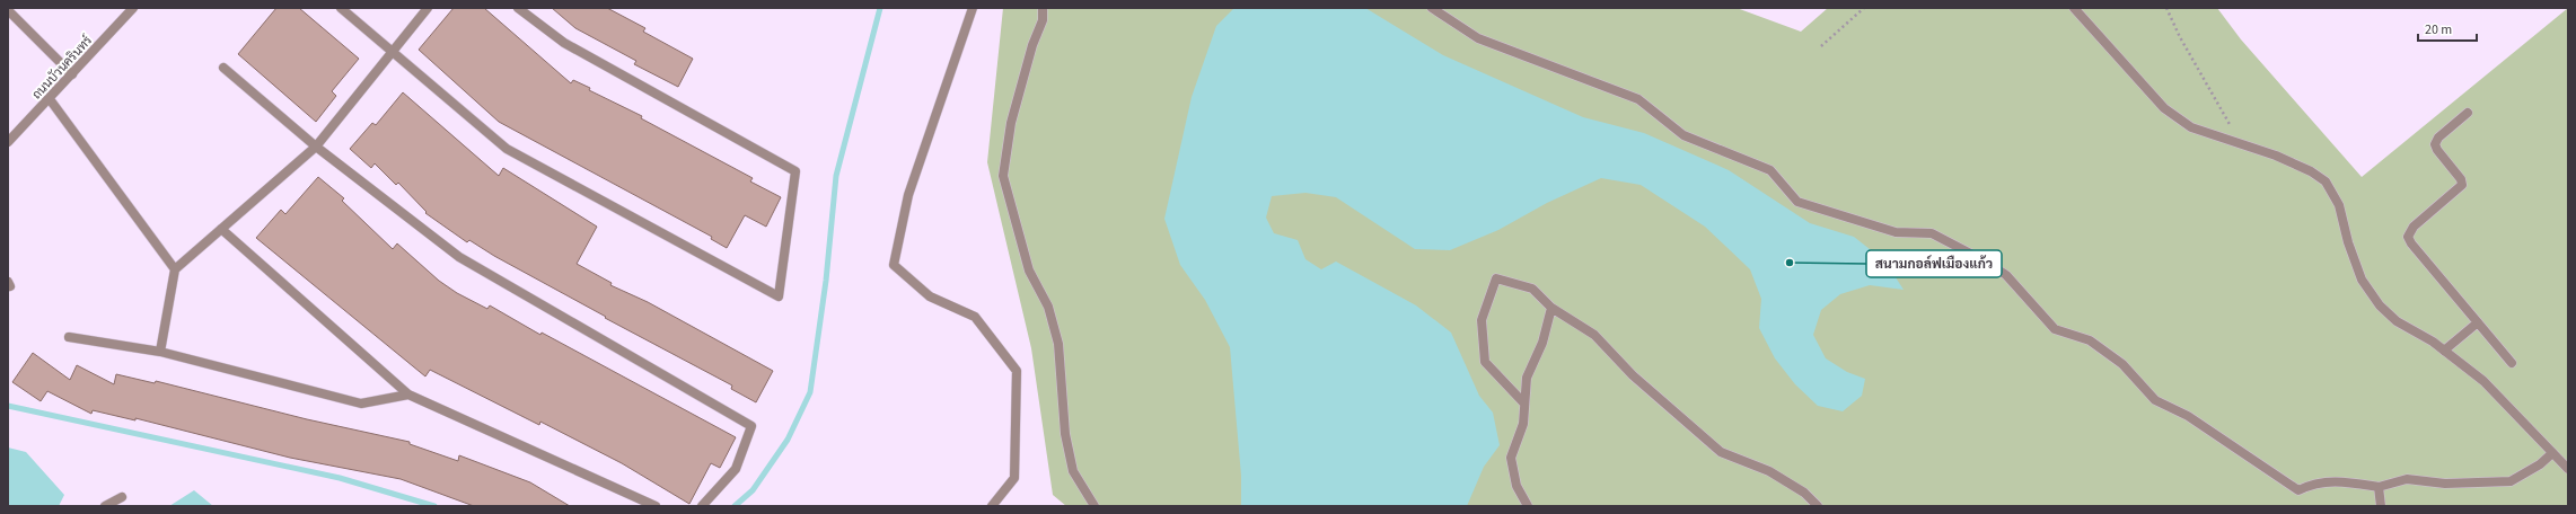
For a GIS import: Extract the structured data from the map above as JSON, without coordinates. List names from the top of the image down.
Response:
{
  "streets": {
    "street": ["ถนนบัวนครินทร์"]
  },
  "places": ["สนามกอล์ฟเมืองแก้ว"],
  "scale_bar": "20 m"
}
